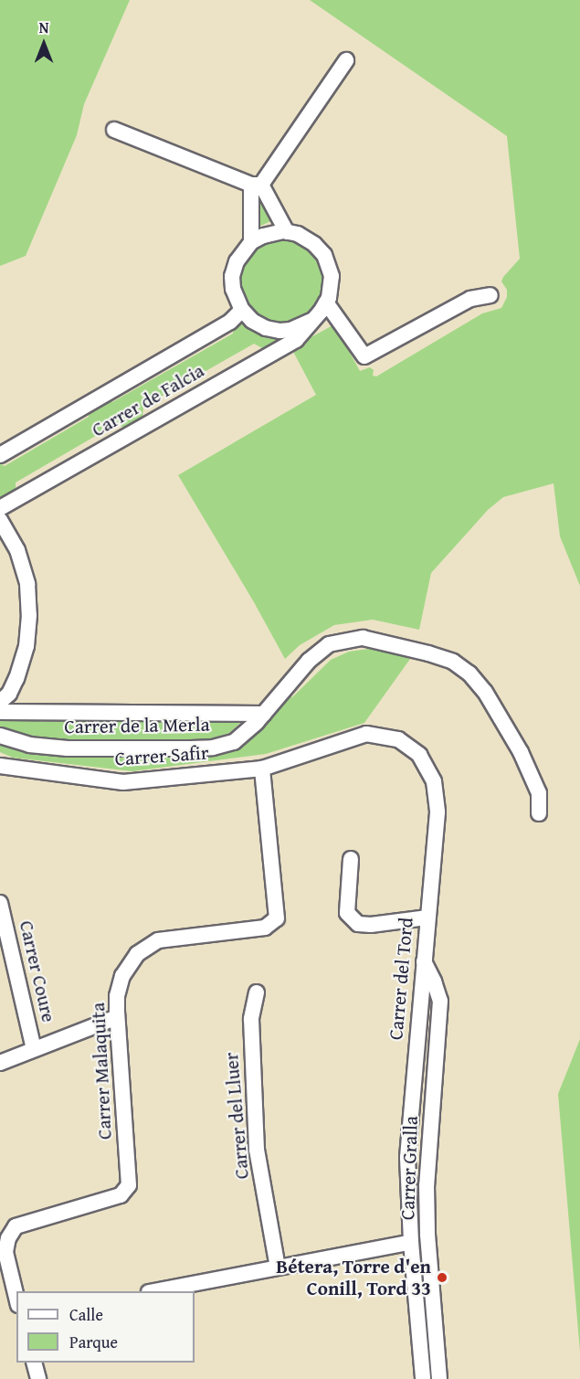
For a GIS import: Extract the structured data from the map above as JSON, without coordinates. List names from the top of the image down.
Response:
{
  "streets": {
    "street": [
      "Carrer de Falcia",
      "Carrer de la Merla",
      "Carrer Safir",
      "Carrer Coure",
      "Carrer del Tord",
      "Carrer Malaquita",
      "Carrer del Lluer",
      "Carrer Gralla"
    ]
  },
  "crossings": [
    ["Carrer Safir", "Carrer del Tord"],
    ["Carrer Safir", "Carrer Malaquita"],
    ["Carrer del Tord", "Carrer Malaquita"],
    ["Carrer del Tord", "Carrer Gralla"]
  ],
  "places": ["Bétera, Torre d'en Conill, Tord 33"],
  "legend": ["Calle", "Parque"],
  "north": "top"
}
